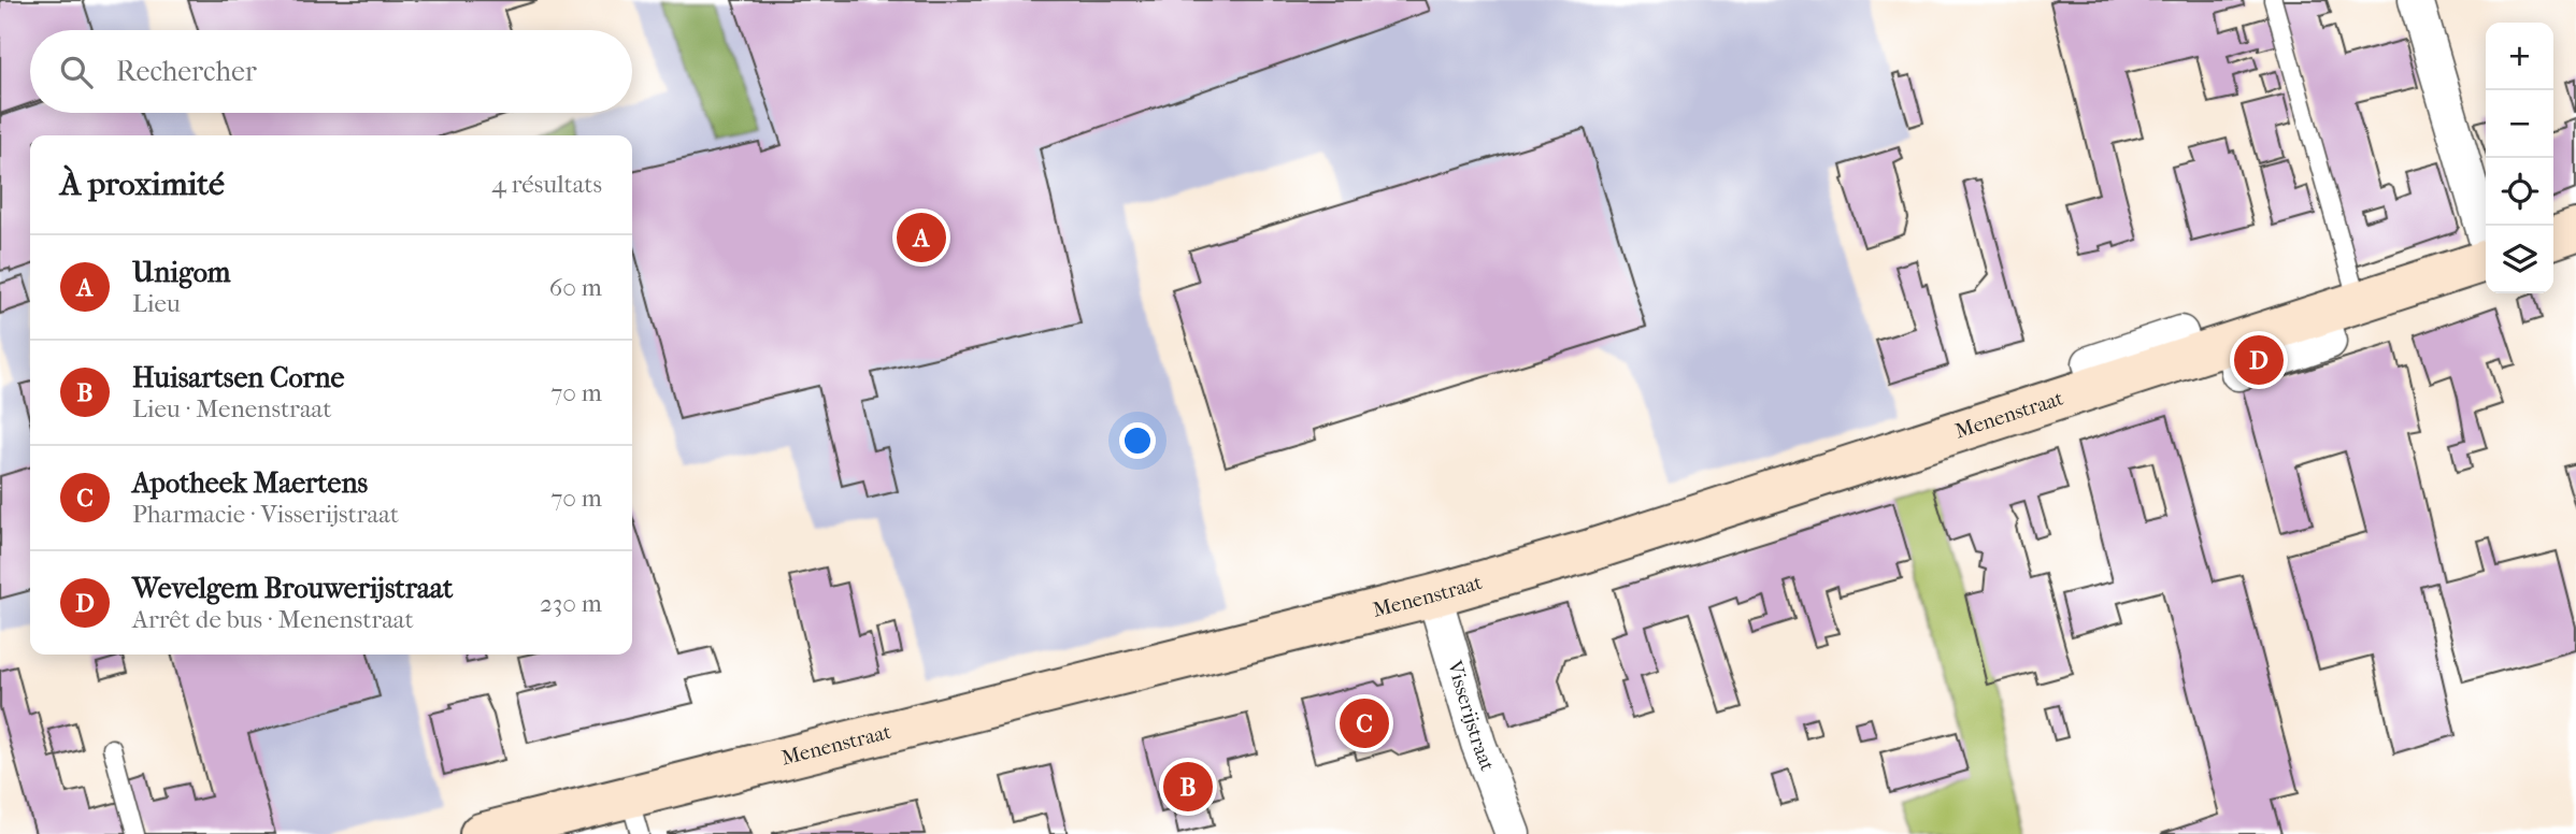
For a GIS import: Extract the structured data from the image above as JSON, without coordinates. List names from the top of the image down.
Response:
{
  "streets": {
    "main road": ["Menenstraat"],
    "street": ["Visserijstraat"]
  },
  "crossings": [
    ["Menenstraat", "Visserijstraat"]
  ],
  "page": {
    "map_buttons": ["+", "−"],
    "search": "Rechercher",
    "heading": ["À proximité", "4 résultats"],
    "pins": [
      "A",
      "D",
      "C",
      "B"
    ],
    "list": [
      {
        "mark": "A",
        "name": "Unigom",
        "note": "Lieu",
        "value": "60 m"
      },
      {
        "mark": "B",
        "name": "Huisartsen Corne",
        "note": "Lieu · Menenstraat",
        "value": "70 m"
      },
      {
        "mark": "C",
        "name": "Apotheek Maertens",
        "note": "Pharmacie · Visserijstraat",
        "value": "70 m"
      },
      {
        "mark": "D",
        "name": "Wevelgem Brouwerijstraat",
        "note": "Arrêt de bus · Menenstraat",
        "value": "230 m"
      }
    ]
  }
}
